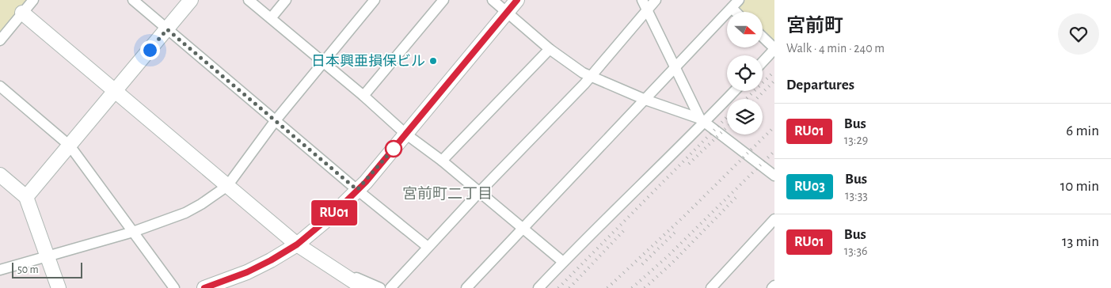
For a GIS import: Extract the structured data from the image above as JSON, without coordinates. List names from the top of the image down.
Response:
{
  "districts": ["宮前町二丁目"],
  "places": ["日本興亜損保ビル"],
  "lines": ["bus line RU01"],
  "scale_bar": "50 m",
  "north": "right",
  "page": {
    "on_map": "RU01",
    "heading": [
      ["宮前町", "Walk · 4 min · 240 m"],
      "Departures"
    ],
    "list": [
      {
        "mark": "RU01",
        "name": "Bus",
        "note": "13:29",
        "value": "6 min"
      },
      {
        "mark": "RU03",
        "name": "Bus",
        "note": "13:33",
        "value": "10 min"
      },
      {
        "mark": "RU01",
        "name": "Bus",
        "note": "13:36",
        "value": "13 min"
      }
    ],
    "scale": "50 m"
  }
}
